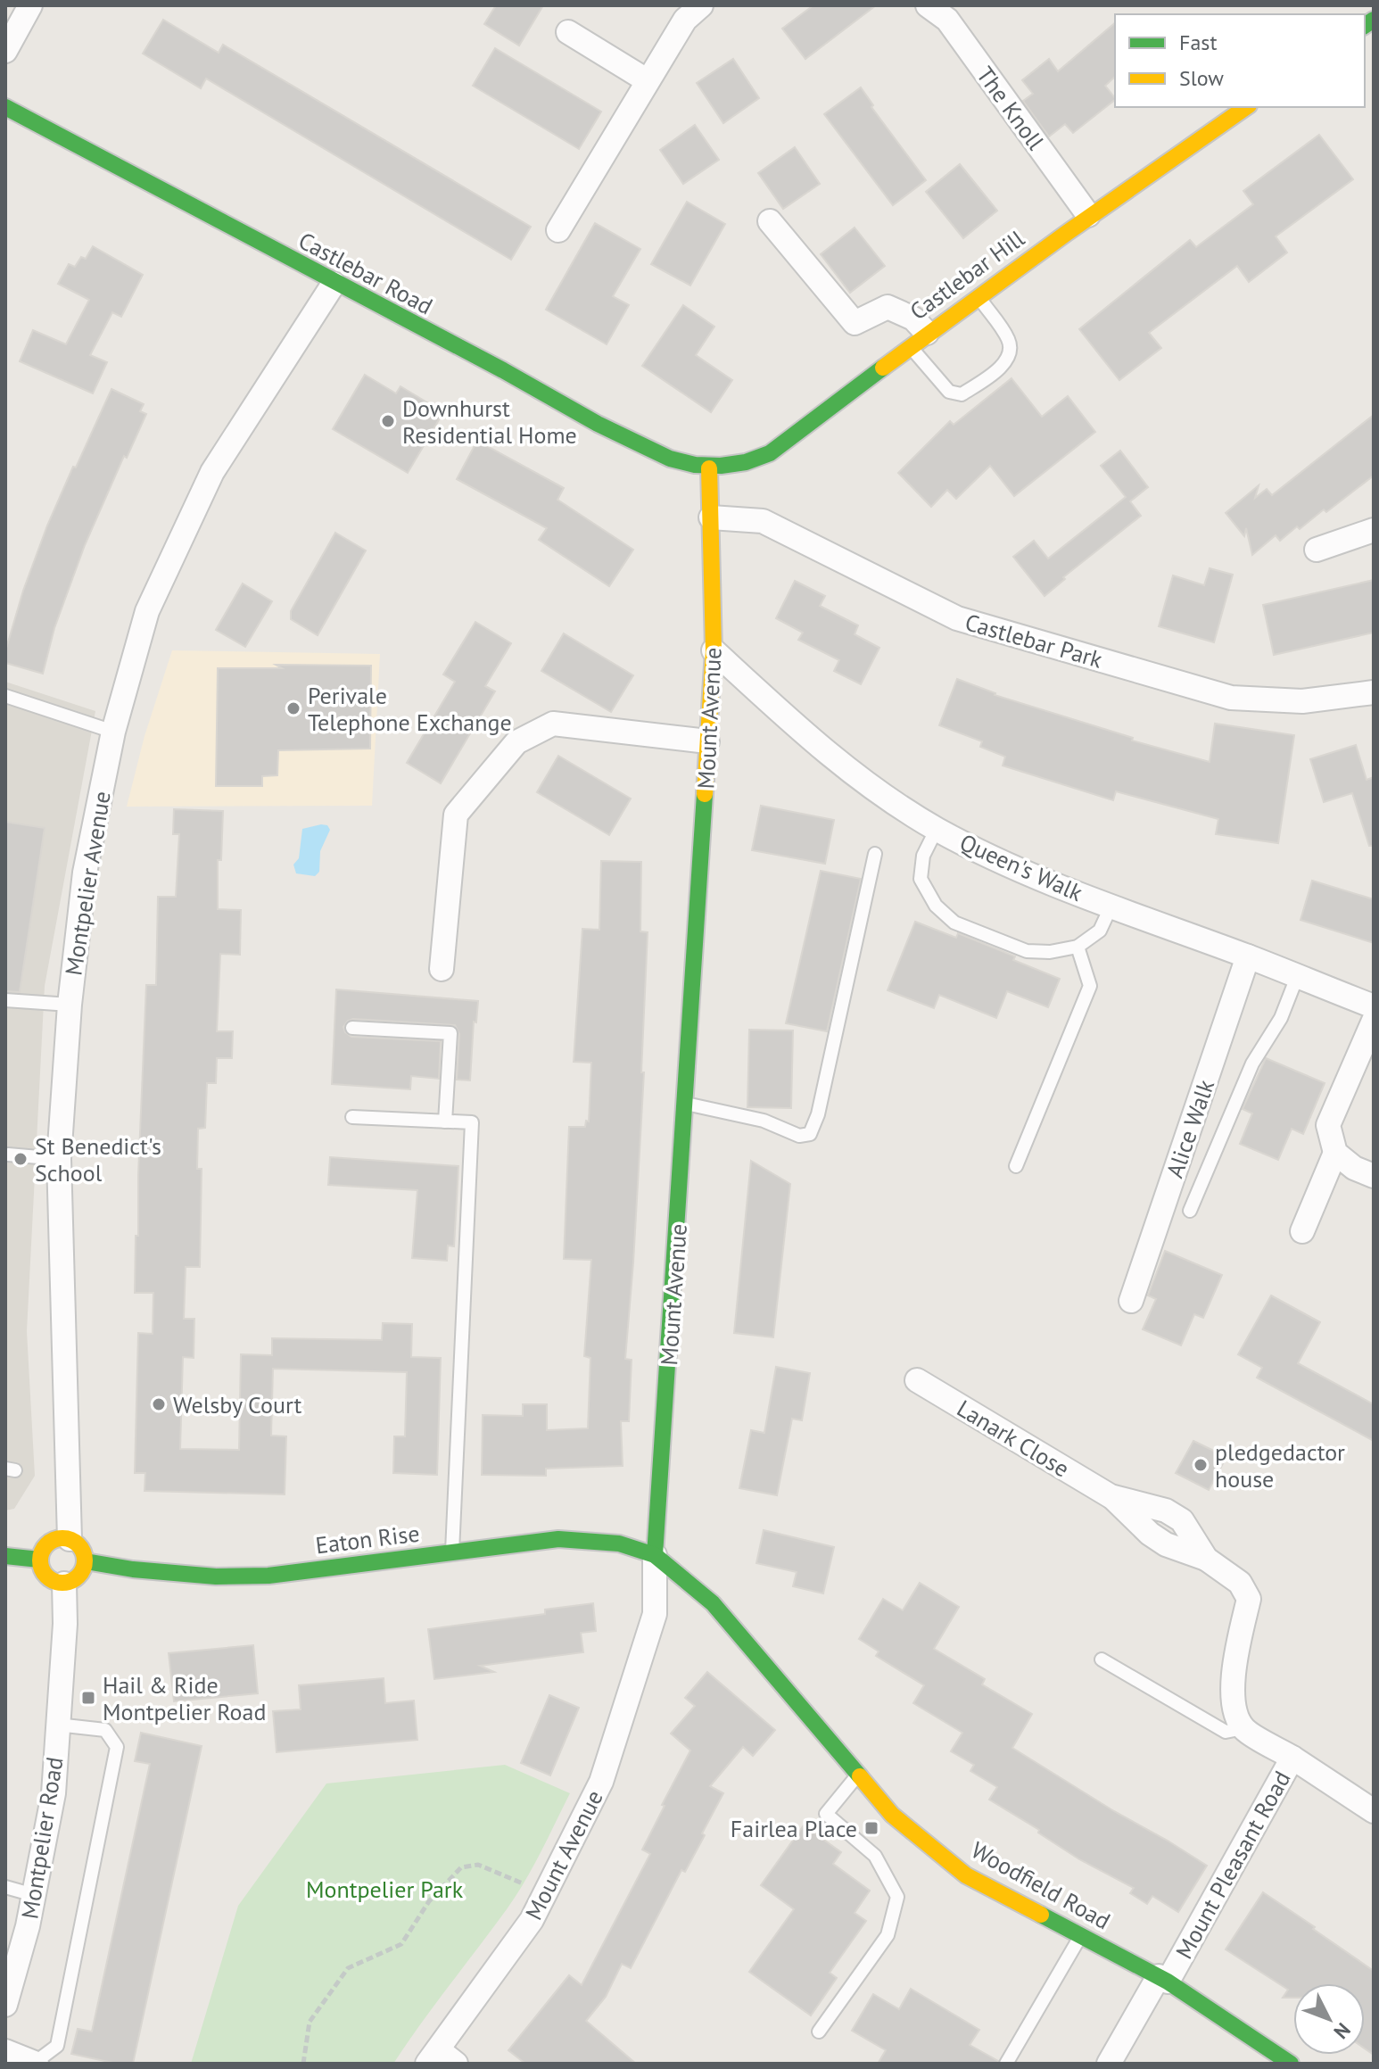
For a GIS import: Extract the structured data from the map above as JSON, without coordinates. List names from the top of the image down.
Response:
{
  "streets": {
    "street": [
      "The Knoll",
      "Castlebar Road",
      "Castlebar Hill",
      "Castlebar Park",
      "Mount Avenue",
      "Queen's Walk",
      "Montpelier Avenue",
      "Alice Walk",
      "Lanark Close",
      "Eaton Rise",
      "Montpelier Road",
      "Mount Pleasant Road",
      "Woodfield Road"
    ]
  },
  "crossings": [
    ["The Knoll", "Castlebar Hill"],
    ["Castlebar Road", "Castlebar Hill"],
    ["Castlebar Road", "Mount Avenue"],
    ["Castlebar Road", "Montpelier Avenue"],
    ["Castlebar Hill", "Mount Avenue"],
    ["Castlebar Park", "Mount Avenue"],
    ["Mount Avenue", "Queen's Walk"],
    ["Mount Avenue", "Eaton Rise"],
    ["Mount Avenue", "Woodfield Road"],
    ["Queen's Walk", "Alice Walk"],
    ["Montpelier Avenue", "Eaton Rise"],
    ["Montpelier Avenue", "Montpelier Road"],
    ["Eaton Rise", "Montpelier Road"],
    ["Eaton Rise", "Woodfield Road"],
    ["Mount Pleasant Road", "Woodfield Road"]
  ],
  "parks": ["Montpelier Park"],
  "places": {
    "other": [
      "Downhurst Residential Home",
      "Perivale Telephone Exchange",
      "St Benedict's School",
      "Welsby Court",
      "pledgedactor house"
    ],
    "transit": ["Hail & Ride Montpelier Road", "Fairlea Place"]
  },
  "legend": ["Fast", "Slow"],
  "north": "bottom right"
}
